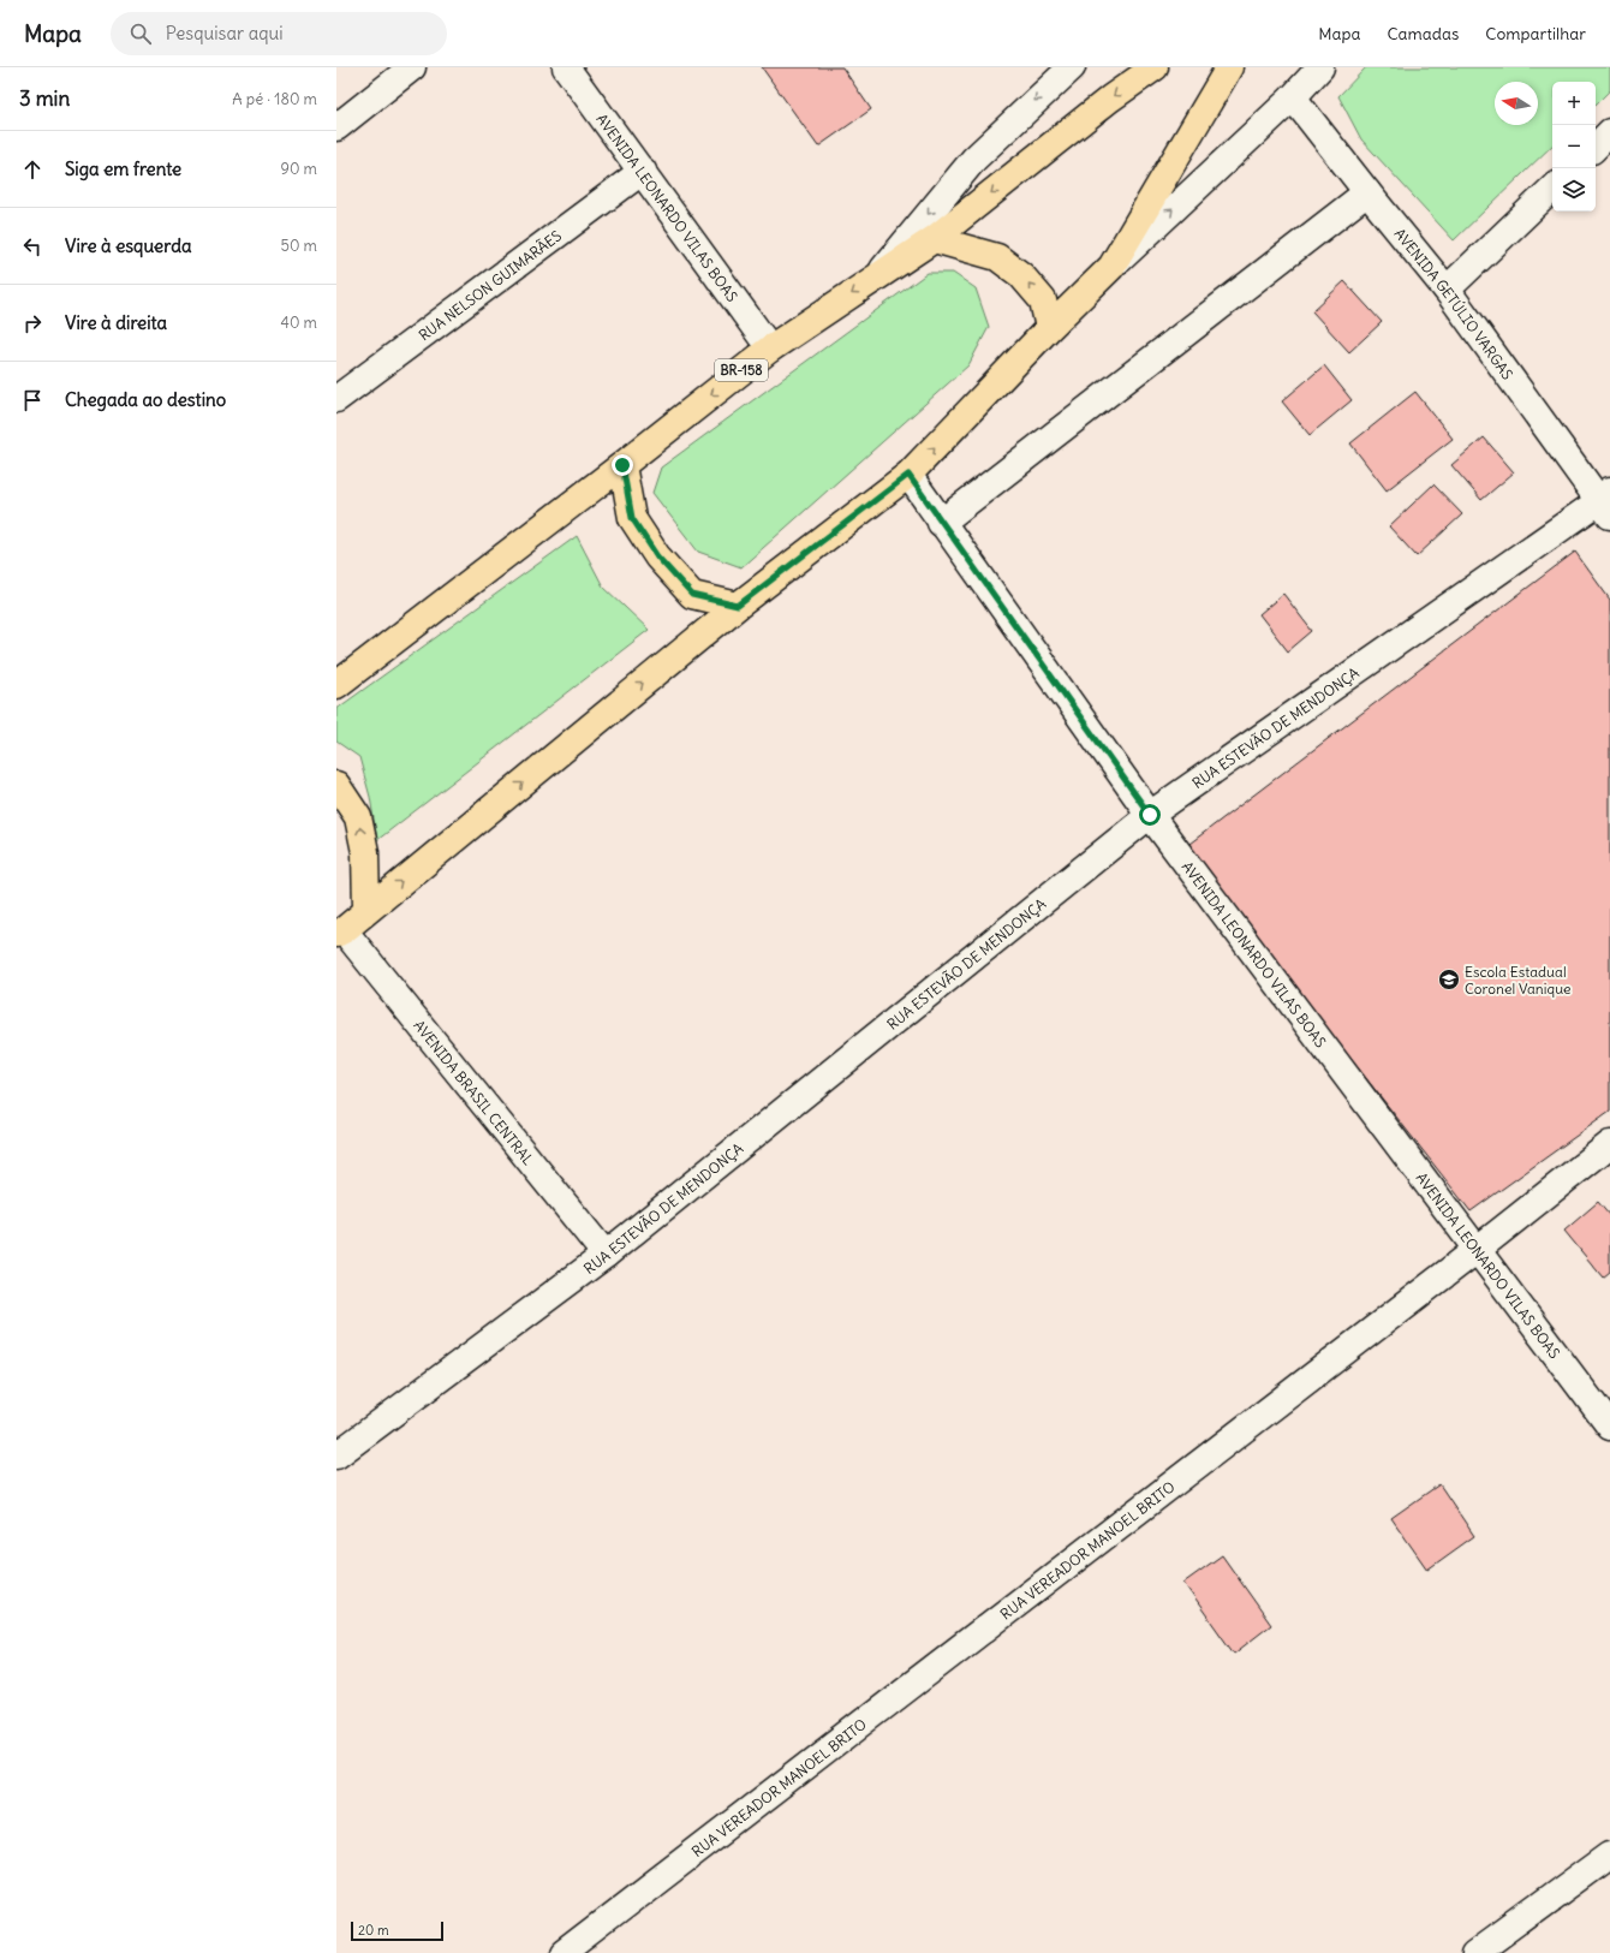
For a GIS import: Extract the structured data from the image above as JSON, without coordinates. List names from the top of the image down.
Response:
{
  "streets": {
    "main road": ["BR-158"],
    "street": [
      "AVENIDA LEONARDO VILAS BOAS",
      "RUA NELSON GUIMARÃES",
      "AVENIDA GETÚLIO VARGAS",
      "RUA ESTEVÃO DE MENDONÇA",
      "AVENIDA BRASIL CENTRAL",
      "RUA VEREADOR MANOEL BRITO"
    ]
  },
  "crossings": [
    ["AVENIDA LEONARDO VILAS BOAS", "RUA NELSON GUIMARÃES"],
    ["AVENIDA LEONARDO VILAS BOAS", "BR-158"],
    ["AVENIDA LEONARDO VILAS BOAS", "RUA ESTEVÃO DE MENDONÇA"],
    ["AVENIDA LEONARDO VILAS BOAS", "RUA VEREADOR MANOEL BRITO"],
    ["AVENIDA GETÚLIO VARGAS", "RUA ESTEVÃO DE MENDONÇA"],
    ["RUA ESTEVÃO DE MENDONÇA", "AVENIDA BRASIL CENTRAL"]
  ],
  "places": {
    "school or university": ["Escola Estadual Coronel Vanique"]
  },
  "scale_bar": "20 m",
  "north": "left",
  "page": {
    "header": "Mapa",
    "search": "Pesquisar aqui",
    "nav": ["Mapa", "Camadas", "Compartilhar"],
    "heading": ["3 min", "A pé · 180 m"],
    "map_buttons": ["+", "−"],
    "list": [
      ["Siga em frente", "90 m"],
      ["Vire à esquerda", "50 m"],
      ["Vire à direita", "40 m"],
      "Chegada ao destino"
    ],
    "scale": "20 m"
  }
}
